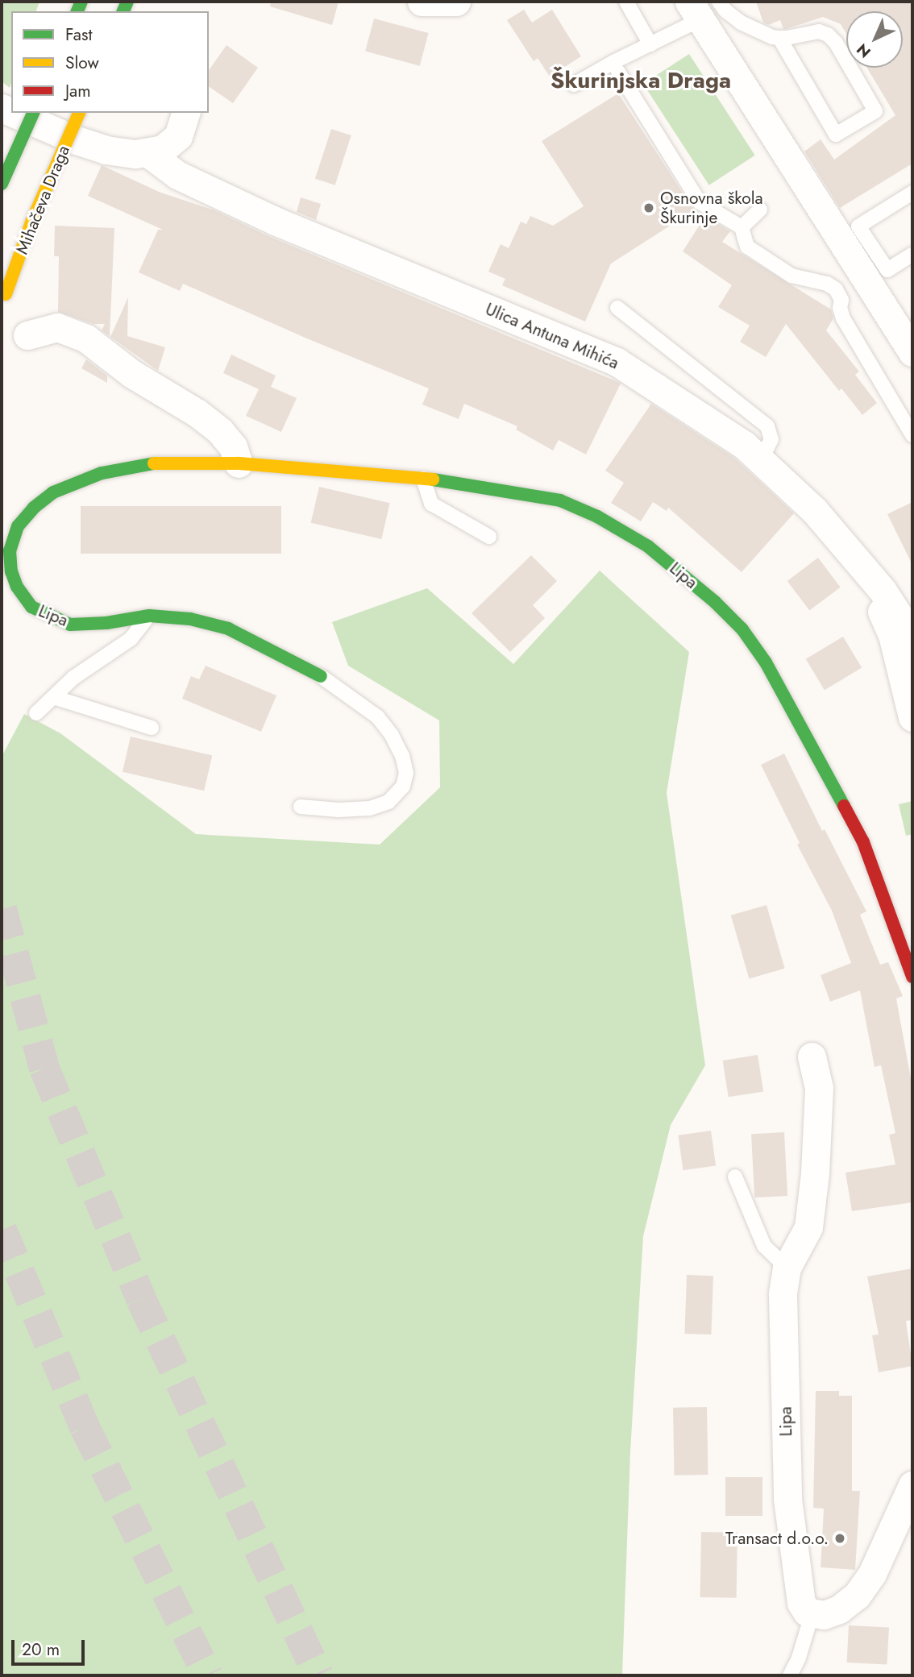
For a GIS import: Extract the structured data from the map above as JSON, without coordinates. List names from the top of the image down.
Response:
{
  "streets": {
    "main road": ["Mihačeva Draga", "Lipa"],
    "street": ["Ulica Antuna Mihića"]
  },
  "crossings": [
    ["Mihačeva Draga", "Ulica Antuna Mihića"]
  ],
  "districts": ["Škurinjska Draga"],
  "places": ["Osnovna škola Škurinje", "Transact d.o.o."],
  "legend": ["Fast", "Slow", "Jam"],
  "scale_bar": "20 m",
  "north": "bottom left"
}
